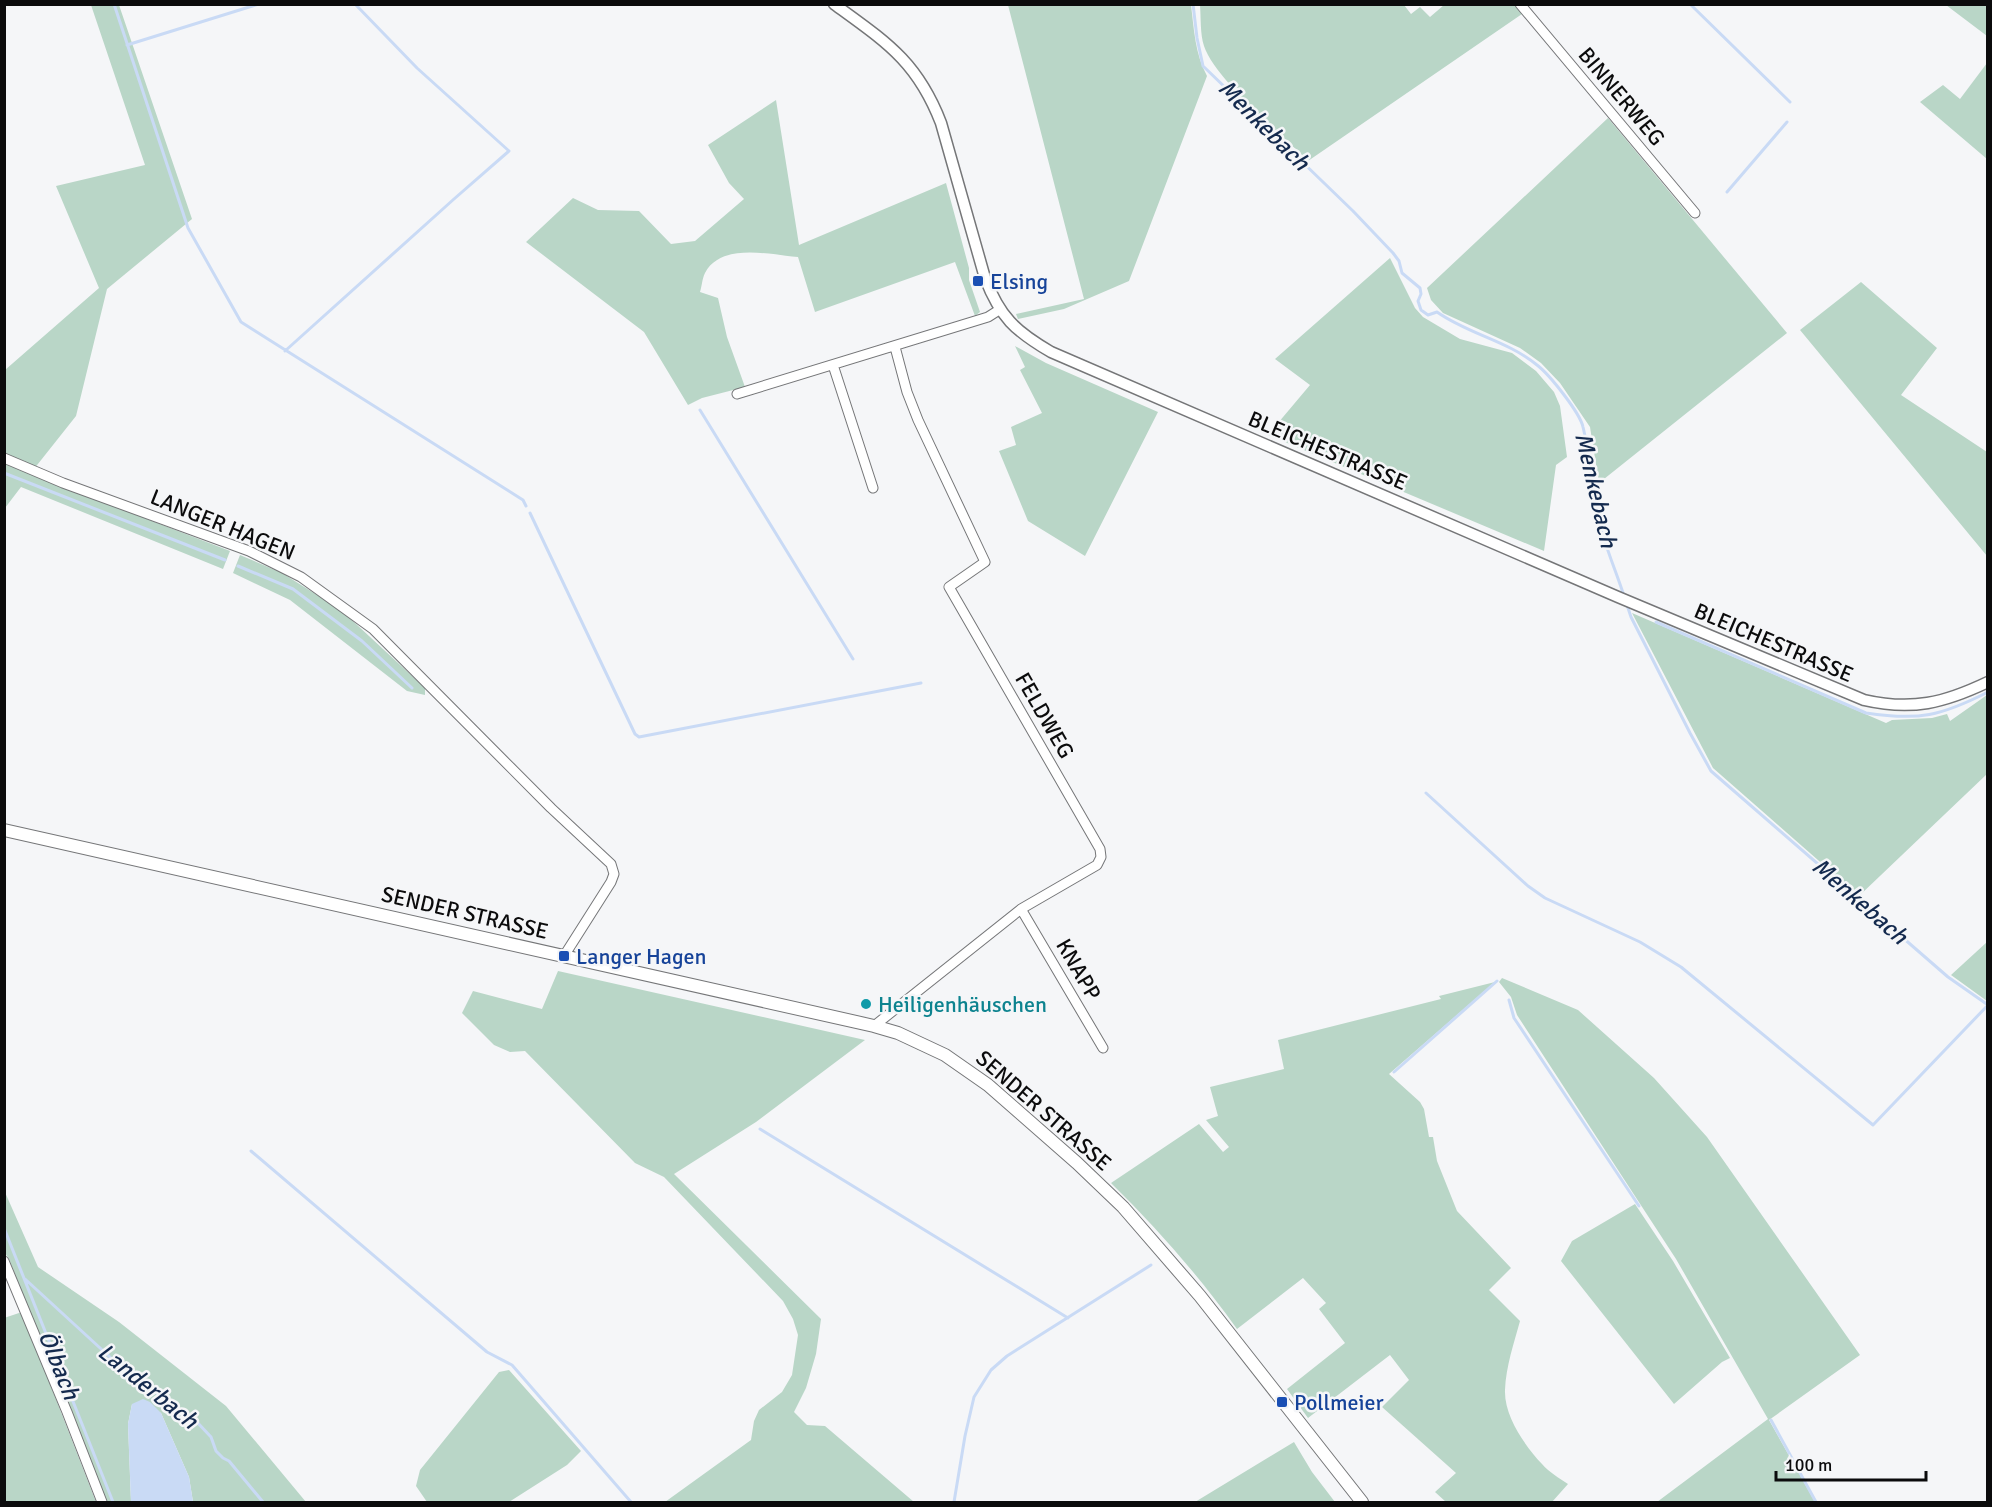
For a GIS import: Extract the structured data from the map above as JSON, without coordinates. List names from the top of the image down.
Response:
{
  "streets": {
    "main road": ["SENDER STRASSE"],
    "street": [
      "BINNERWEG",
      "BLEICHESTRASSE",
      "LANGER HAGEN",
      "FELDWEG",
      "KNAPP"
    ]
  },
  "crossings": [
    ["LANGER HAGEN", "SENDER STRASSE"],
    ["FELDWEG", "SENDER STRASSE"],
    ["FELDWEG", "KNAPP"]
  ],
  "water": ["Menkebach", "Ölbach", "Landerbach"],
  "places": {
    "transit": ["Elsing", "Langer Hagen", "Pollmeier"],
    "other": ["Heiligenhäuschen"]
  },
  "scale_bar": "100 m"
}
